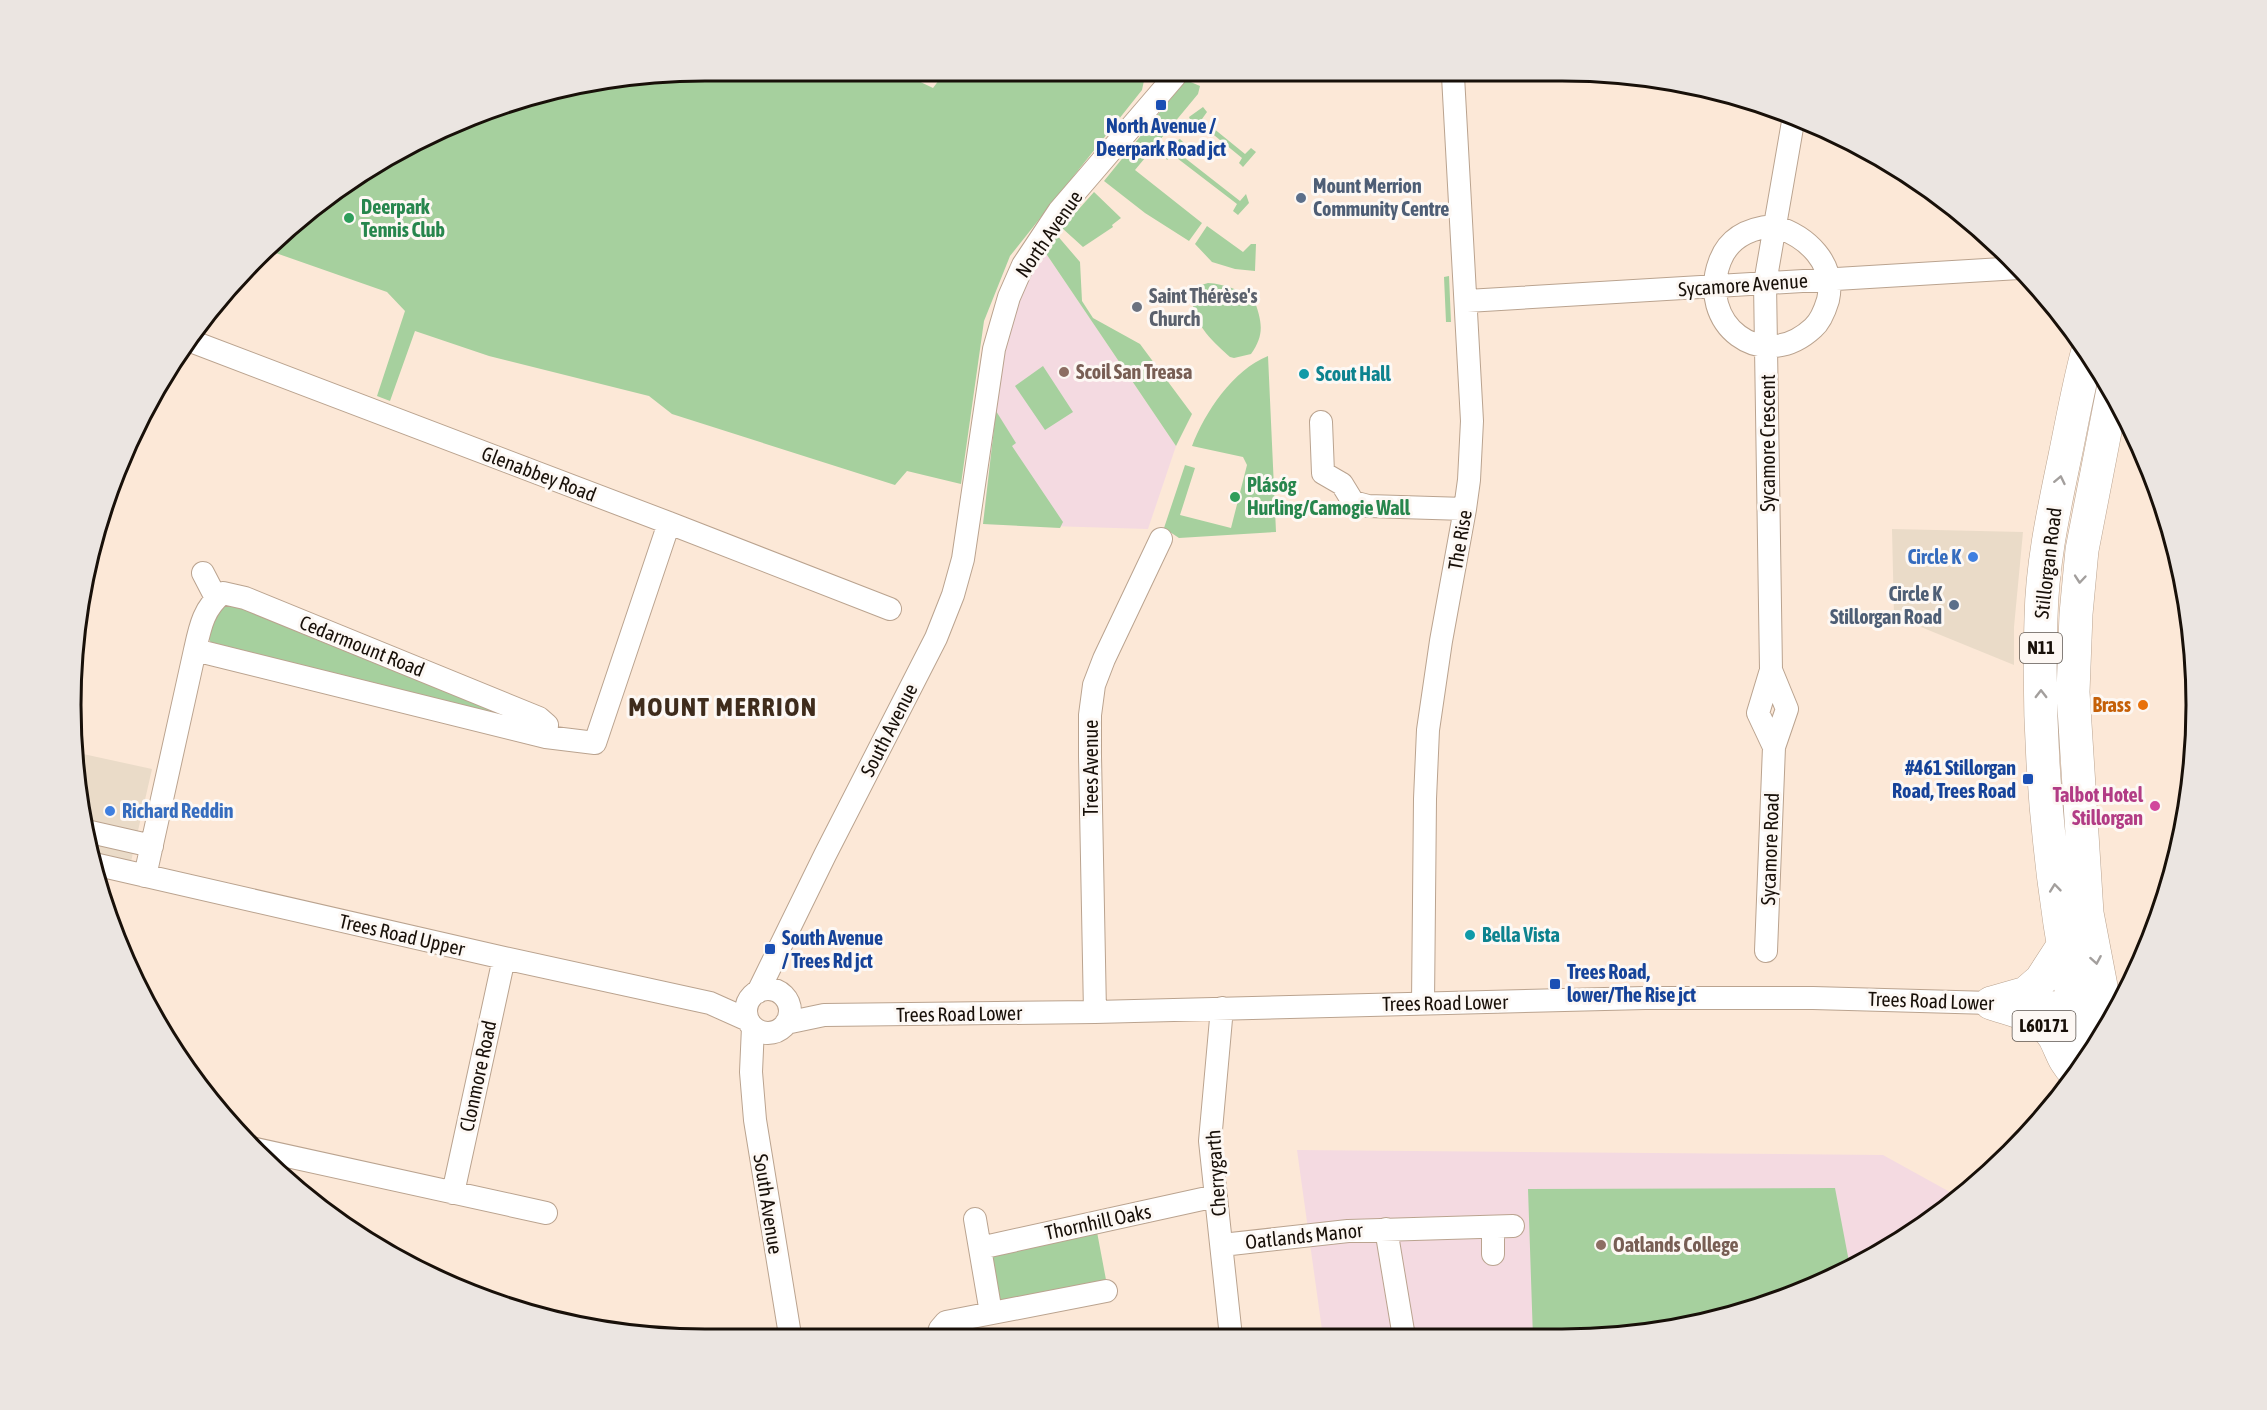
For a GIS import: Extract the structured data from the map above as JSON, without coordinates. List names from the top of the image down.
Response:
{
  "streets": {
    "highway": ["Stillorgan Road", "N11", "L60171"],
    "street": [
      "North Avenue",
      "Sycamore Avenue",
      "Sycamore Crescent",
      "Glenabbey Road",
      "The Rise",
      "Cedarmount Road",
      "South Avenue",
      "Trees Avenue",
      "Sycamore Road",
      "Trees Road Upper",
      "Trees Road Lower",
      "Clonmore Road",
      "Cherrygarth",
      "Thornhill Oaks",
      "Oatlands Manor"
    ]
  },
  "crossings": [
    ["North Avenue", "South Avenue"],
    ["Sycamore Avenue", "Sycamore Crescent"],
    ["Sycamore Avenue", "The Rise"],
    ["Sycamore Crescent", "Sycamore Road"],
    ["Glenabbey Road", "Cedarmount Road"],
    ["The Rise", "Trees Road Lower"],
    ["Stillorgan Road", "Trees Road Lower"],
    ["South Avenue", "Trees Road Upper"],
    ["South Avenue", "Trees Road Lower"],
    ["Trees Avenue", "Trees Road Lower"],
    ["Trees Road Upper", "Trees Road Lower"],
    ["Trees Road Upper", "Clonmore Road"],
    ["Trees Road Lower", "L60171"],
    ["Trees Road Lower", "Cherrygarth"],
    ["Cherrygarth", "Thornhill Oaks"],
    ["Cherrygarth", "Oatlands Manor"]
  ],
  "districts": ["MOUNT MERRION"],
  "places": {
    "transit": [
      "North Avenue / Deerpark Road jct",
      "#461 Stillorgan Road, Trees Road",
      "South Avenue / Trees Rd jct",
      "Trees Road, lower/The Rise jct"
    ],
    "other": [
      "Mount Merrion Community Centre",
      "Deerpark Tennis Club",
      "Saint Thérèse's Church",
      "Scoil San Treasa",
      "Scout Hall",
      "Plásóg Hurling/Camogie Wall",
      "Circle K",
      "Circle K Stillorgan Road",
      "Brass",
      "Talbot Hotel Stillorgan",
      "Richard Reddin",
      "Bella Vista",
      "Oatlands College"
    ]
  }
}
